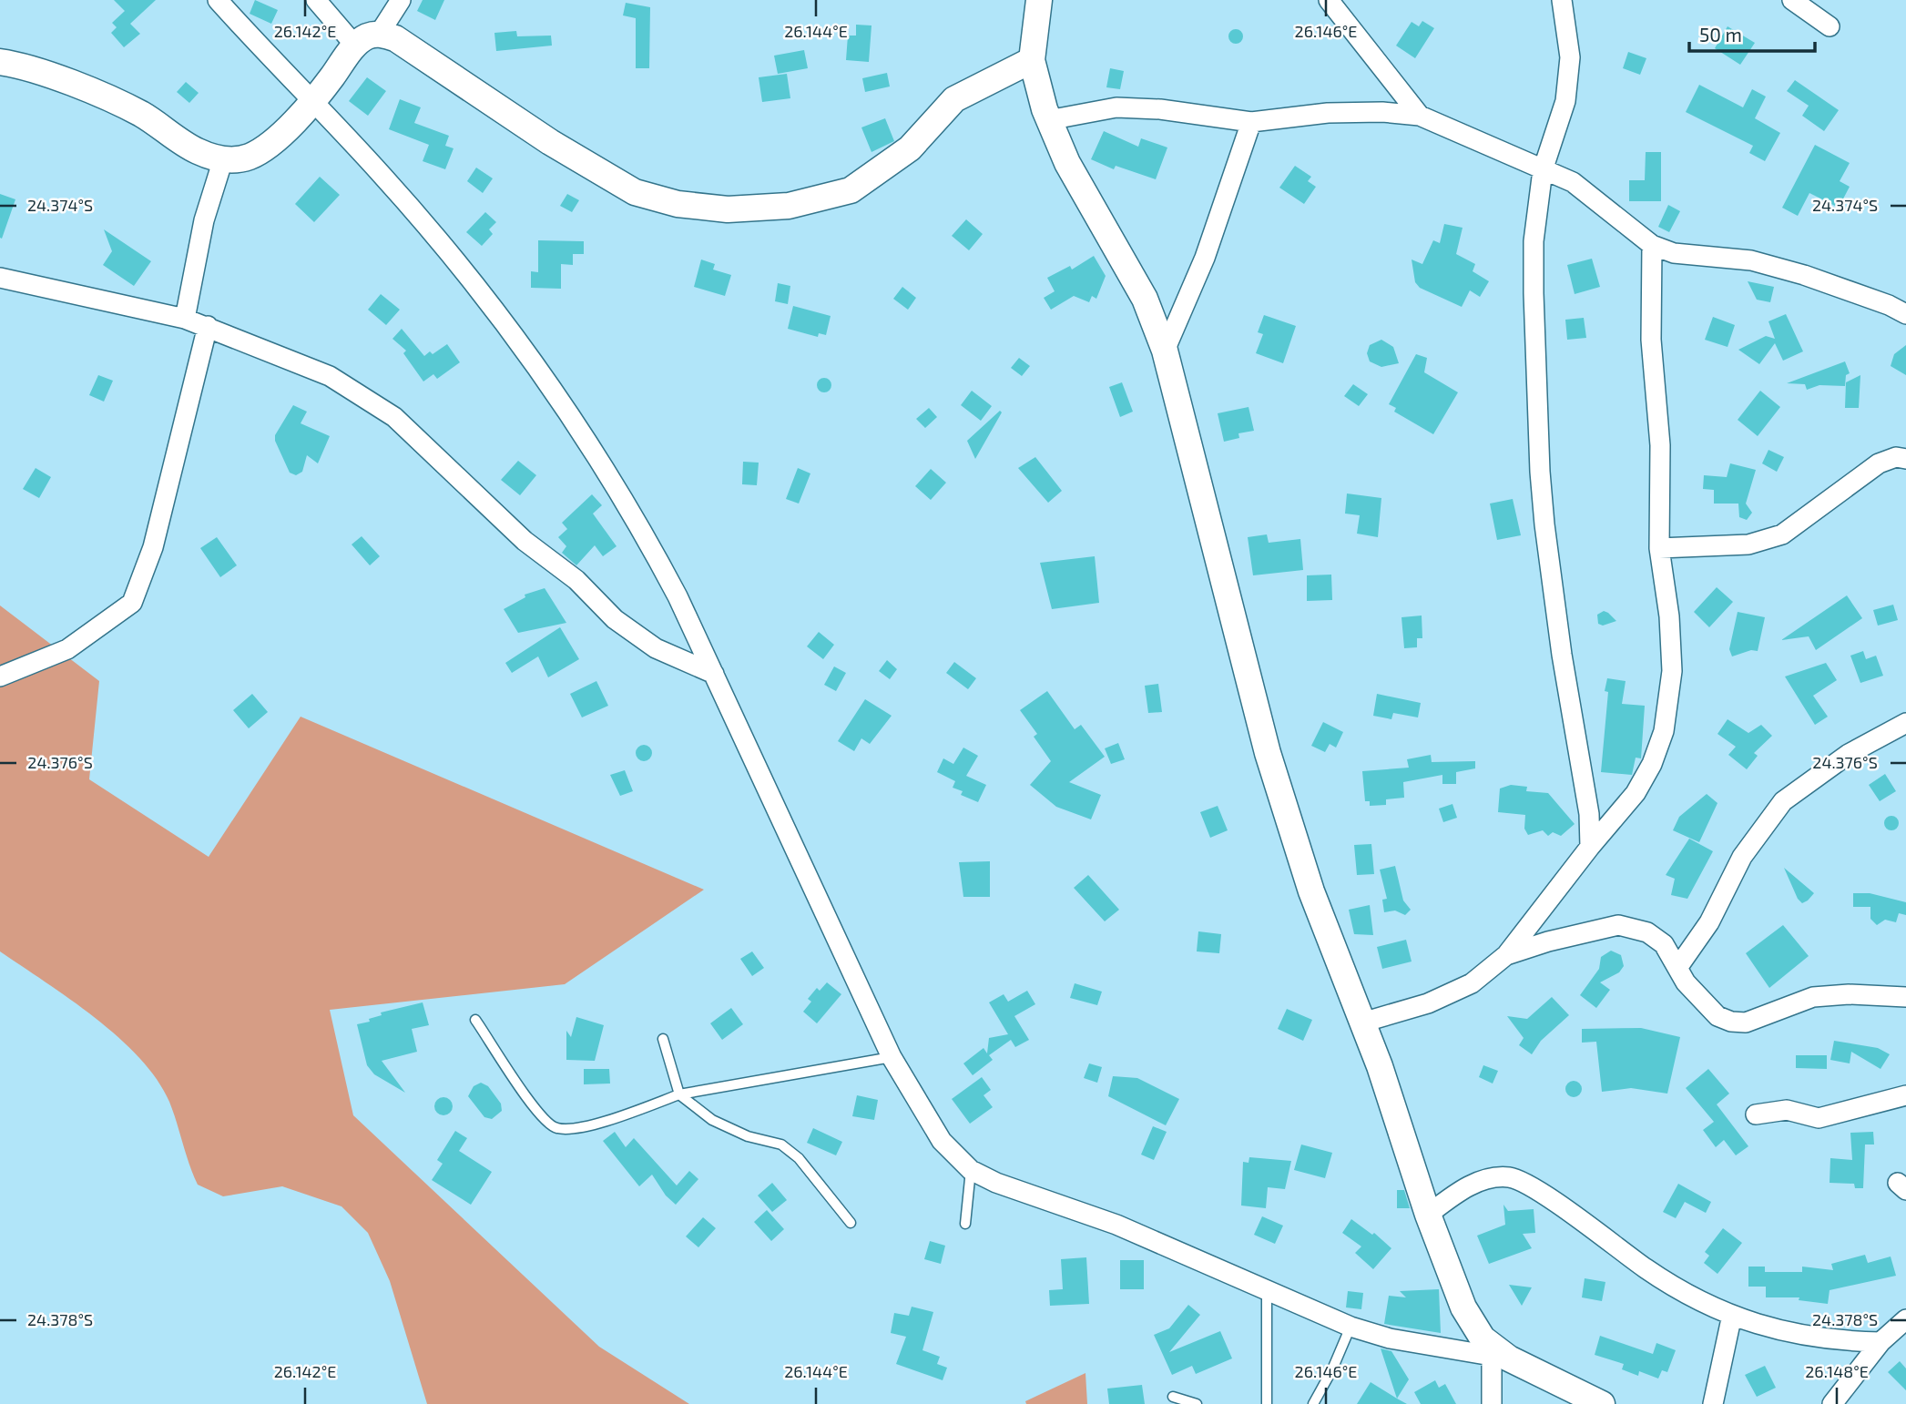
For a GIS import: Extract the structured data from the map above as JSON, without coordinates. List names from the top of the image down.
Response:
{
  "scale_bar": "50 m",
  "coordinates": [
    "26.142°E",
    "26.144°E",
    "26.146°E",
    "24.374°S",
    "24.376°S",
    "24.378°S",
    "26.148°E"
  ]
}
